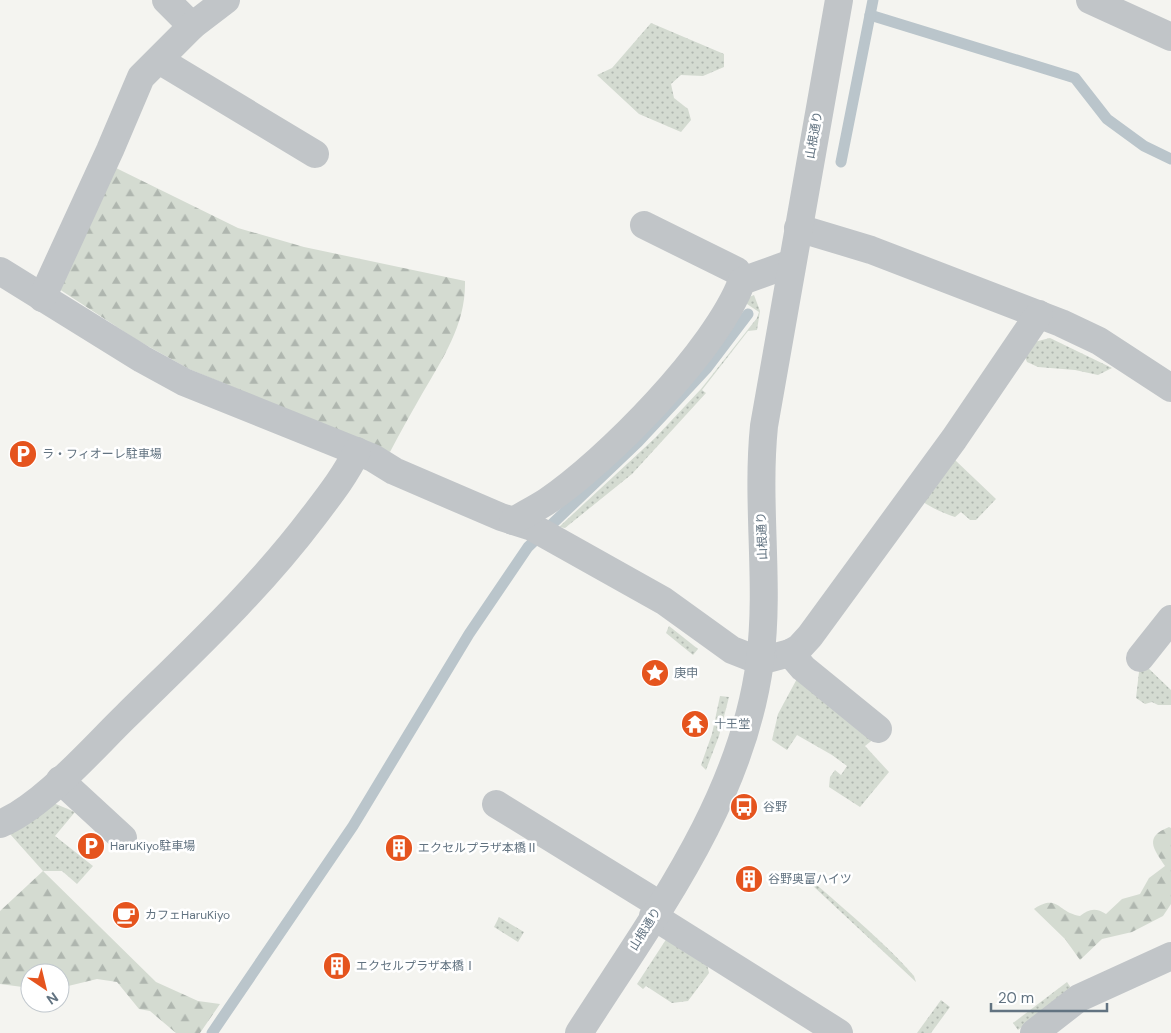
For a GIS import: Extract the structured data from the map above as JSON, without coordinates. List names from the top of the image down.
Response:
{
  "streets": {
    "street": ["山根通り"]
  },
  "places": {
    "parking": ["ラ・フィオーレ駐車場", "HaruKiyo駐車場"],
    "place": ["庚申"],
    "temple": ["十王堂"],
    "bus stop": ["谷野"],
    "building": ["エクセルプラザ本橋Ⅱ", "谷野奥富ハイツ", "エクセルプラザ本橋Ⅰ"],
    "cafe": ["カフェHaruKiyo"]
  },
  "scale_bar": "20 m",
  "north": "bottom right"
}
